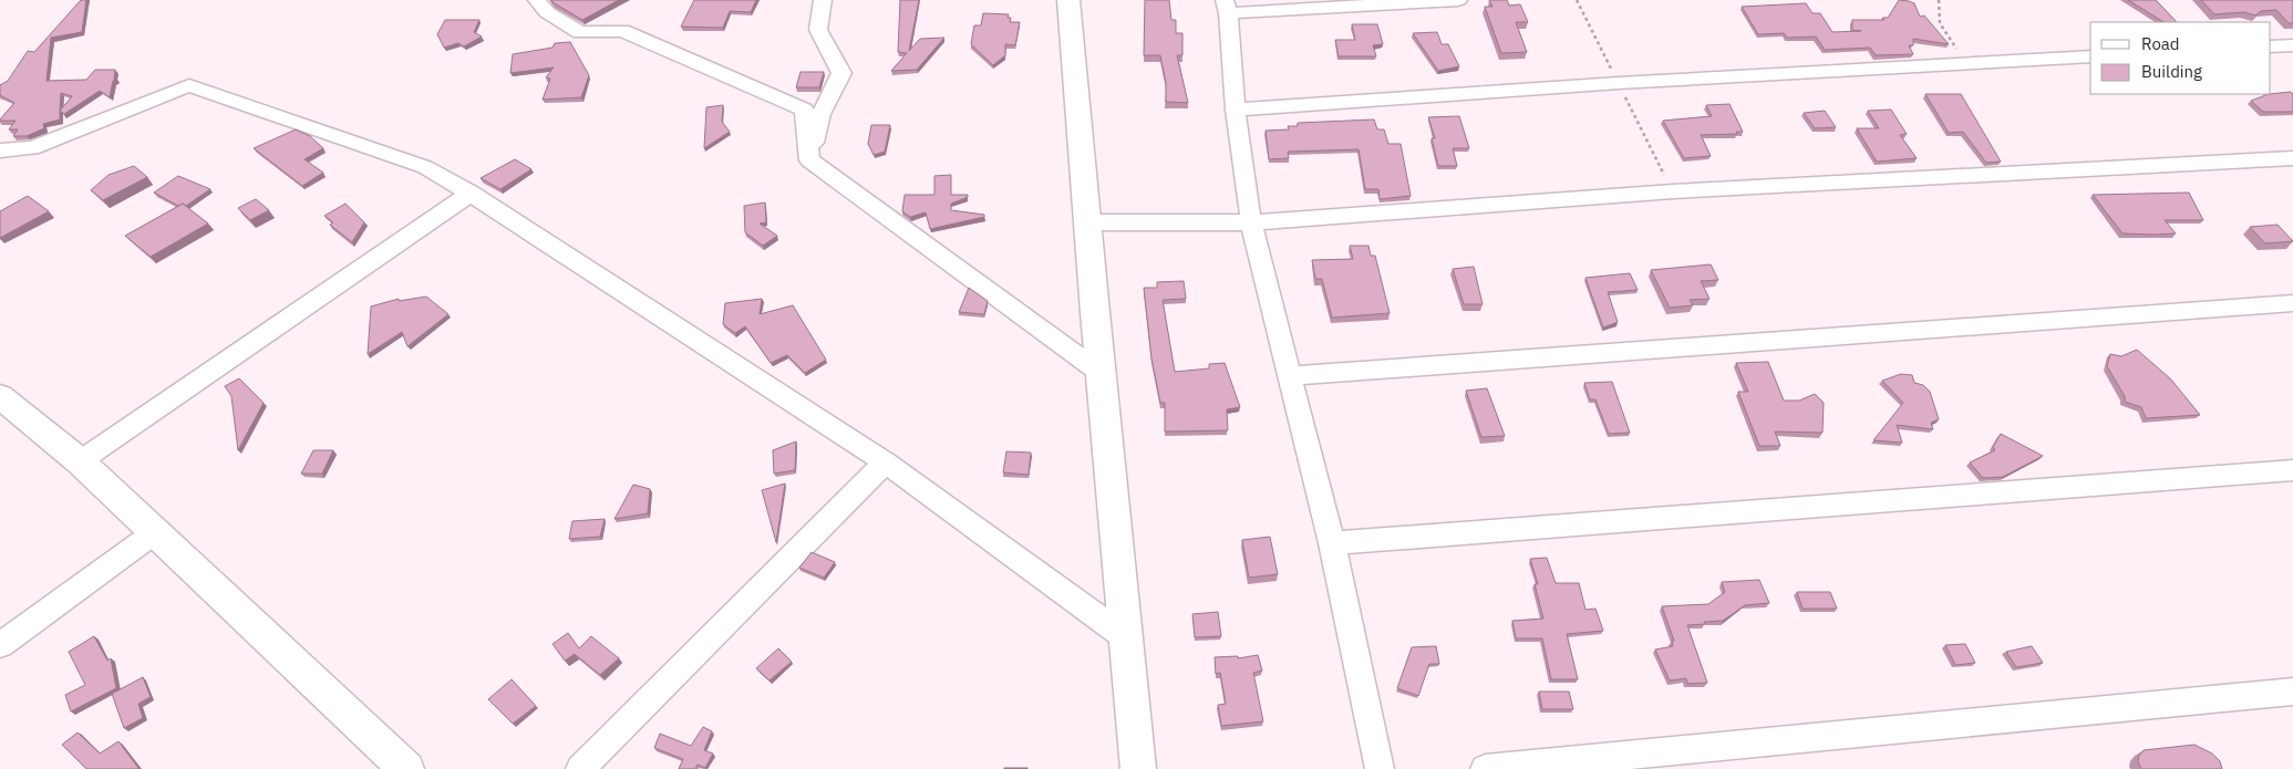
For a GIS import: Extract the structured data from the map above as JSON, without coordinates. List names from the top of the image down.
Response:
{
  "legend": ["Road", "Building"]
}
